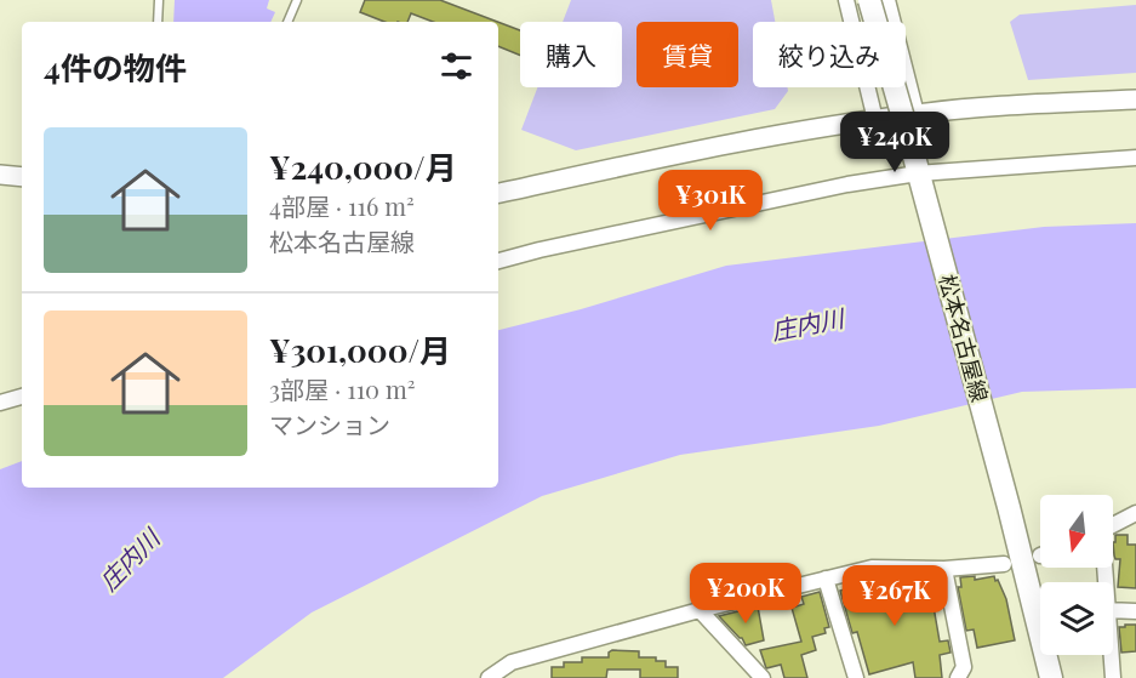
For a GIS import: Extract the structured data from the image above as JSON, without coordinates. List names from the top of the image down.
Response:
{
  "streets": {
    "main road": ["松本名古屋線"]
  },
  "water": ["庄内川"],
  "north": "bottom",
  "page": {
    "chip": ["購入", "賃貸", "絞り込み"],
    "heading": "4件の物件",
    "list": [
      {
        "name": "¥240,000/月",
        "note": "4部屋 · 116 m² · 松本名古屋線"
      },
      {
        "name": "¥301,000/月",
        "note": "3部屋 · 110 m² · マンション"
      }
    ],
    "price": [
      "¥240K",
      "¥301K",
      "¥200K",
      "¥267K"
    ]
  }
}
